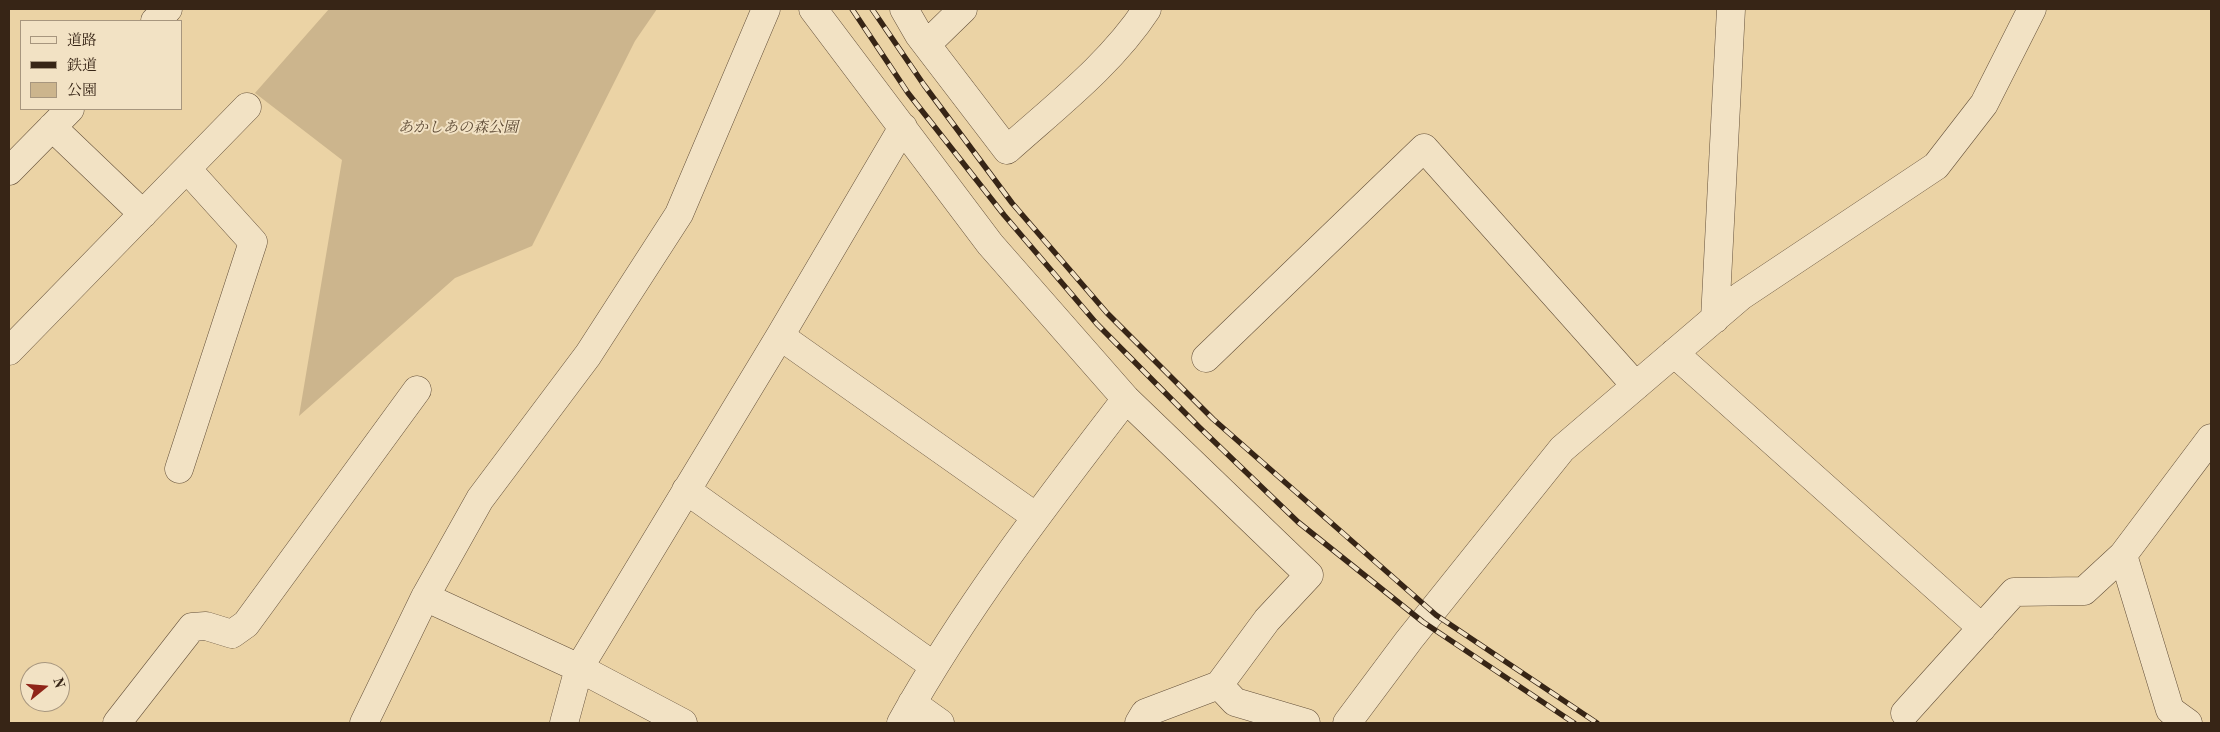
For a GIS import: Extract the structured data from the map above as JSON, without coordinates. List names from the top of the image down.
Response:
{
  "parks": ["あかしあの森公園"],
  "legend": ["道路", "鉄道", "公園"],
  "north": "right"
}
